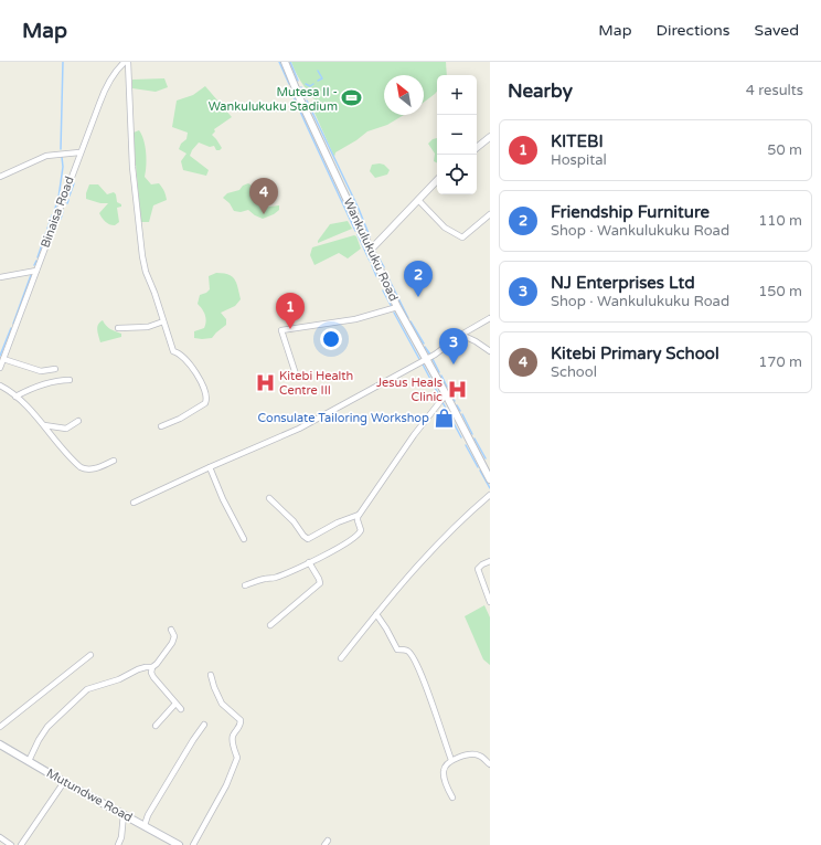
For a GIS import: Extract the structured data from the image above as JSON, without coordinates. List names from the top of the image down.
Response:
{
  "streets": {
    "main road": ["Wankulukuku Road", "Mutundwe Road"],
    "street": ["Binaisa Road"]
  },
  "places": {
    "sports": ["Mutesa II - Wankulukuku Stadium"],
    "hospital": ["Kitebi Health Centre III", "Jesus Heals Clinic"],
    "shop": ["Consulate Tailoring Workshop"]
  },
  "north": "top left",
  "page": {
    "header": "Map",
    "nav": ["Map", "Directions", "Saved"],
    "heading": ["Nearby", "4 results"],
    "map_buttons": ["+", "−"],
    "list": [
      {
        "mark": "1",
        "name": "KITEBI",
        "note": "Hospital",
        "value": "50 m"
      },
      {
        "mark": "2",
        "name": "Friendship Furniture",
        "note": "Shop · Wankulukuku Road",
        "value": "110 m"
      },
      {
        "mark": "3",
        "name": "NJ Enterprises Ltd",
        "note": "Shop · Wankulukuku Road",
        "value": "150 m"
      },
      {
        "mark": "4",
        "name": "Kitebi Primary School",
        "note": "School",
        "value": "170 m"
      }
    ],
    "pins": [
      "4",
      "2",
      "1",
      "3"
    ]
  }
}
